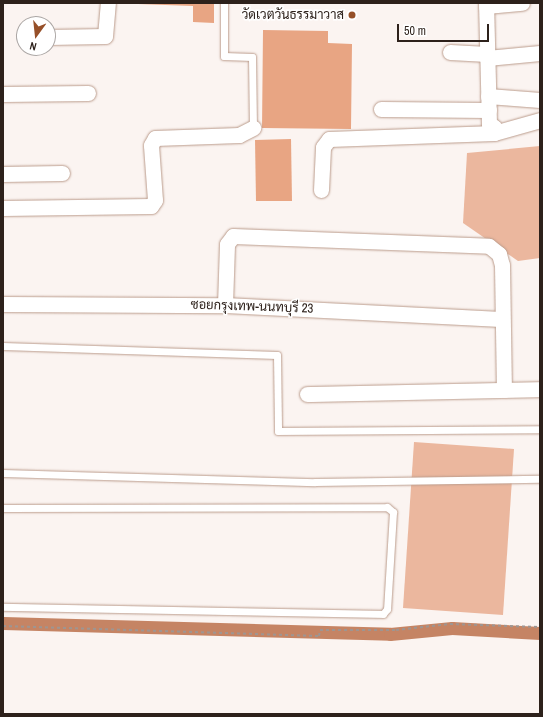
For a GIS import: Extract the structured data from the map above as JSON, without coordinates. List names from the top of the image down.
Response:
{
  "streets": {
    "street": ["ซอยกรุงเทพ-นนทบุรี 23"]
  },
  "places": ["วัดเวตวันธรรมาวาส"],
  "scale_bar": "50 m",
  "north": "bottom"
}
